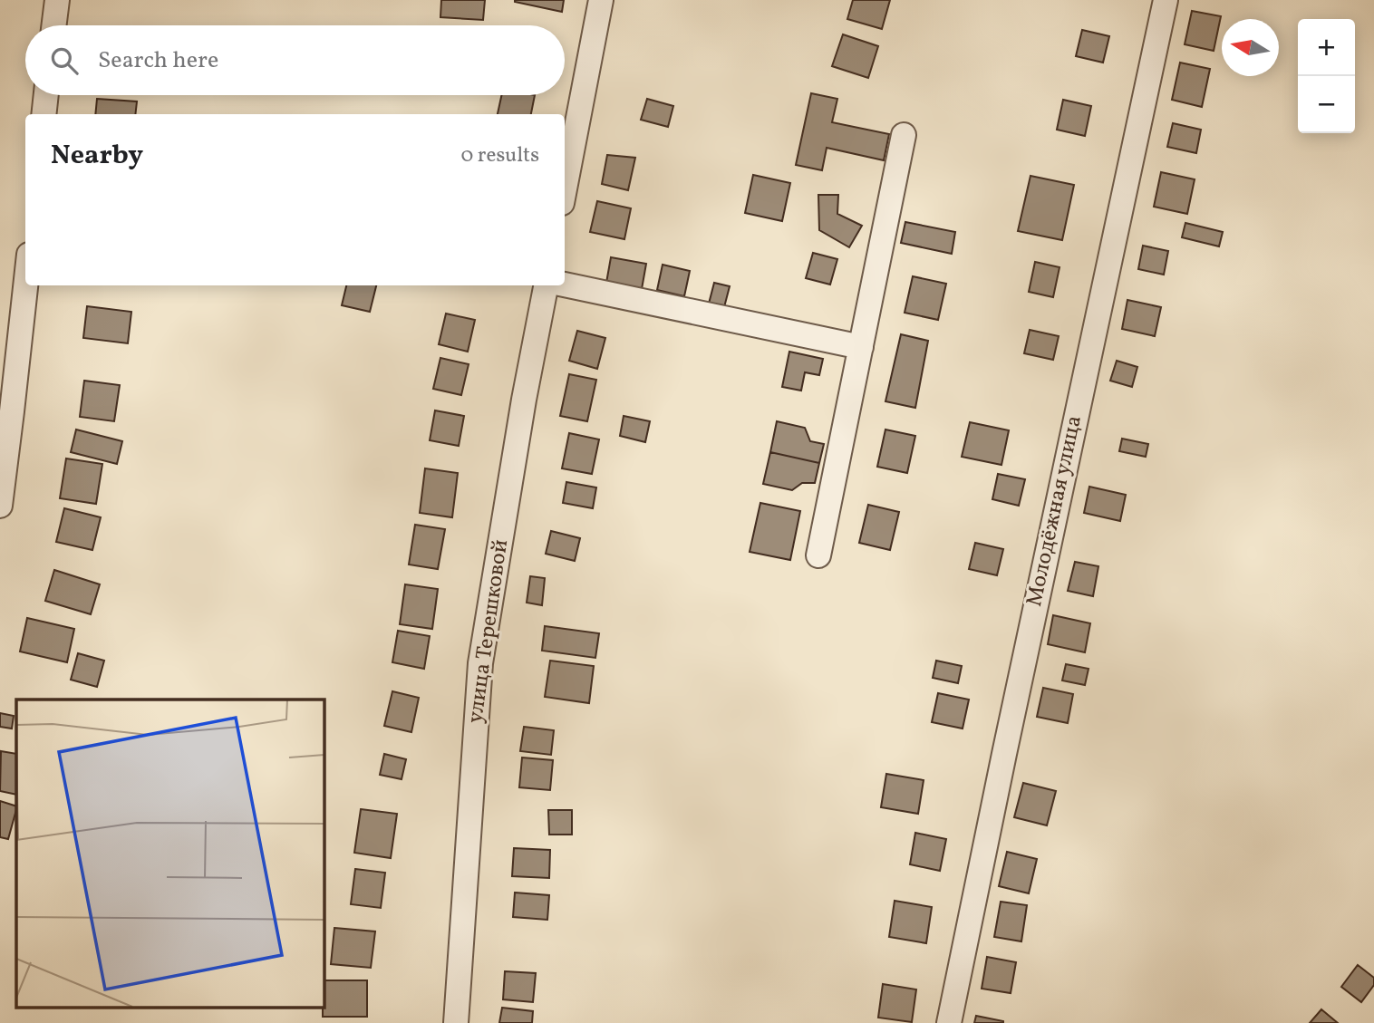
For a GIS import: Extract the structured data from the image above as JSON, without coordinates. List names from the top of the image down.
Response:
{
  "streets": {
    "street": ["Молодёжная улица", "улица Терешковой"]
  },
  "north": "left",
  "page": {
    "map_buttons": ["+", "−"],
    "search": "Search here",
    "heading": ["Nearby", "0 results"]
  }
}
